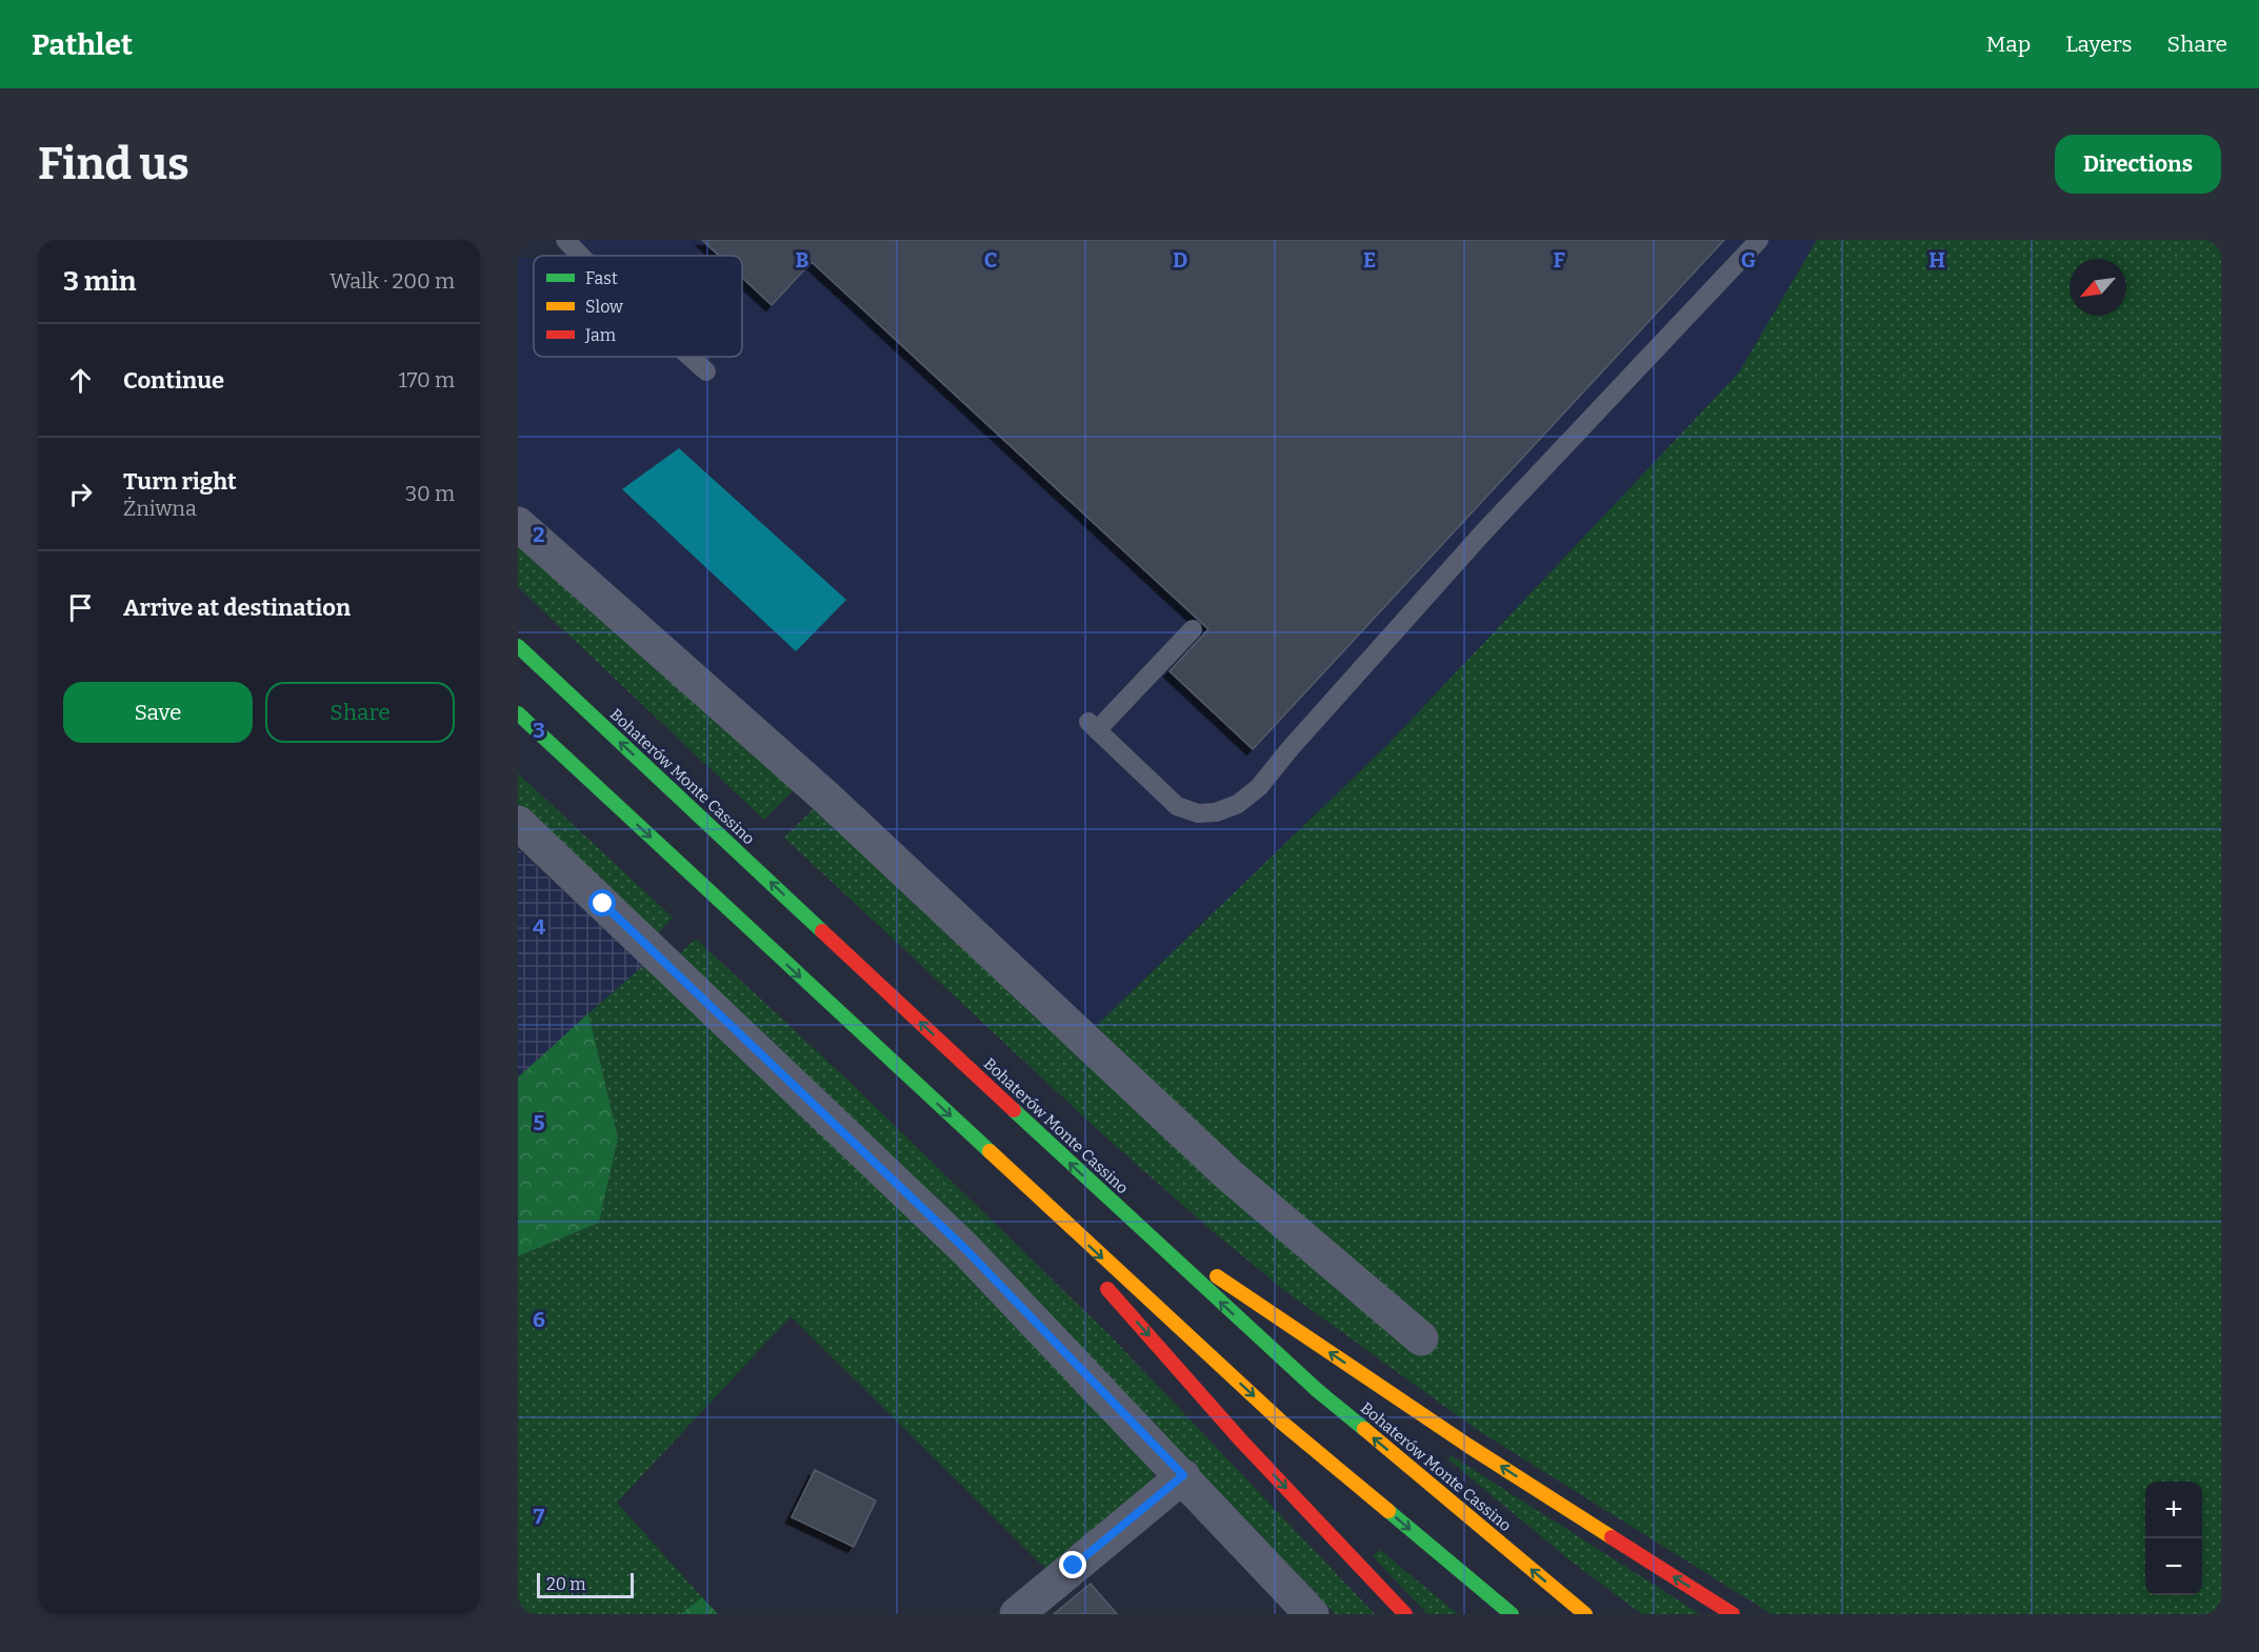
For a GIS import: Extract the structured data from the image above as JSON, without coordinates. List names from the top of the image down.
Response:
{
  "streets": {
    "highway": ["Bohaterów Monte Cassino"]
  },
  "legend": ["Fast", "Slow", "Jam"],
  "scale_bar": "20 m",
  "north": "bottom left",
  "page": {
    "header": "Pathlet",
    "nav": ["Map", "Layers", "Share"],
    "buttons": [
      "Directions",
      ["Save", "Share"]
    ],
    "title": "Find us",
    "heading": ["3 min", "Walk · 200 m"],
    "list": [
      ["Continue", "170 m"],
      ["Turn right", "Żniwna", "30 m"],
      "Arrive at destination"
    ],
    "map_buttons": ["+", "−"],
    "scale": "20 m"
  },
  "grid": {
    "columns": [
      "B",
      "C",
      "D",
      "E",
      "F",
      "G",
      "H"
    ],
    "rows": [
      "2",
      "3",
      "4",
      "5",
      "6",
      "7"
    ]
  }
}
